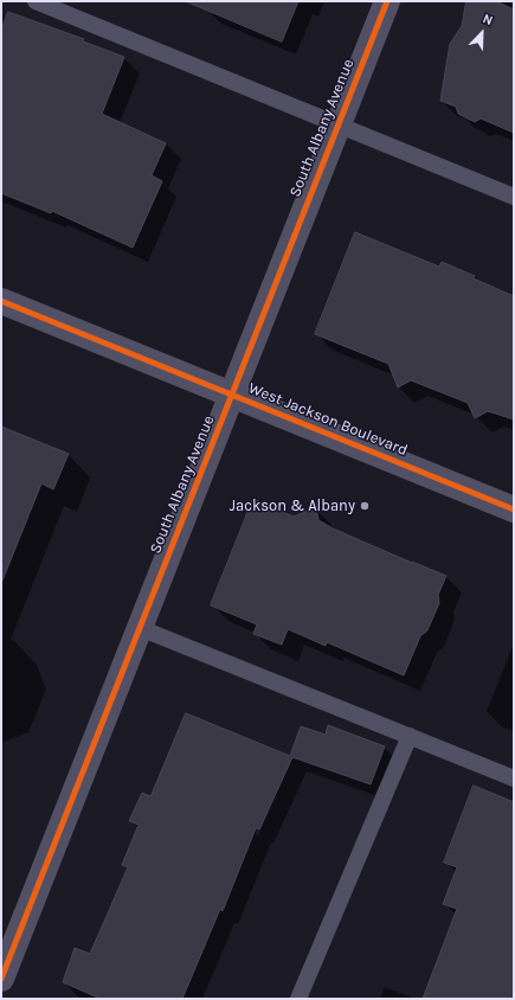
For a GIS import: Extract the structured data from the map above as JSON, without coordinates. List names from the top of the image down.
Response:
{
  "streets": {
    "street": ["South Albany Avenue", "West Jackson Boulevard"]
  },
  "crossings": [
    ["South Albany Avenue", "West Jackson Boulevard"]
  ],
  "places": ["Jackson & Albany"],
  "north": "top right"
}
